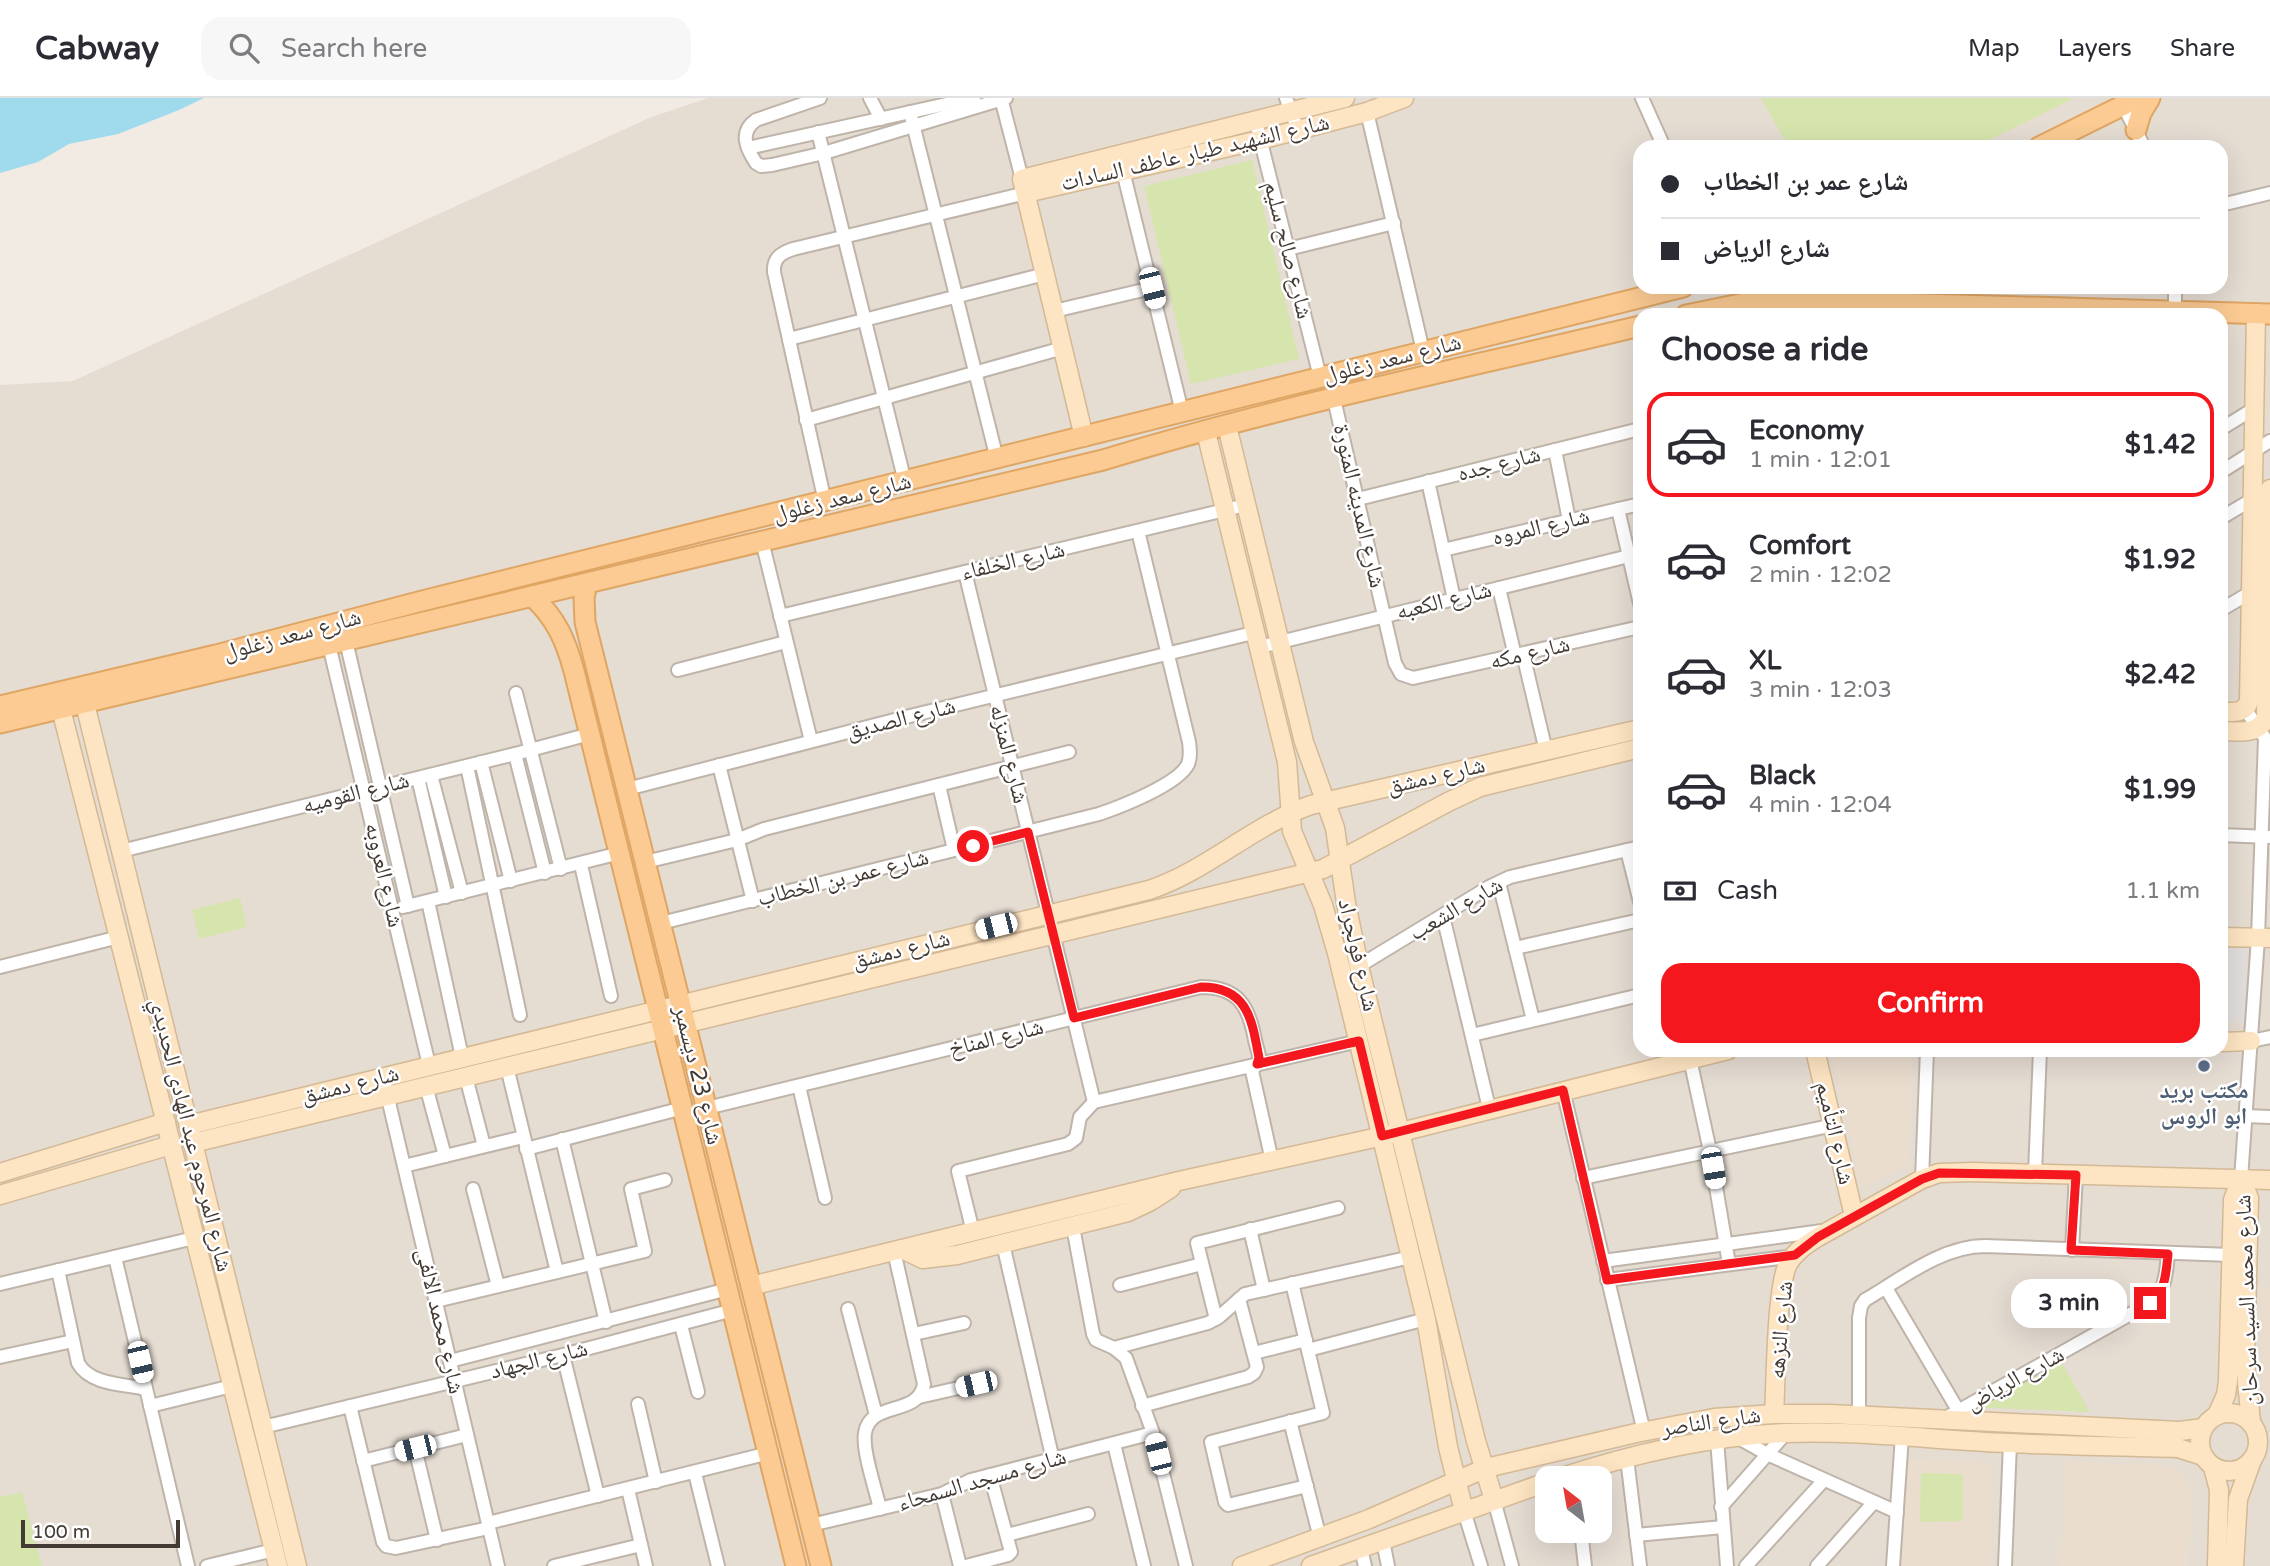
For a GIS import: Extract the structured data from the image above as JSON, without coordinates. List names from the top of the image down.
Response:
{
  "streets": {
    "main road": ["شارع سعد زغلول", "شارع 23 ديسمبر"],
    "street": [
      "شارع الشهيد طيار عاطف السادات",
      "شارع صالح سليم",
      "شارع جده",
      "شارع المدينه المنورة",
      "شارع المروه",
      "شارع الخلفاء",
      "شارع الكعبه",
      "شارع مكه",
      "شارع الصديق",
      "شارع المنزله",
      "شارع دمشق",
      "شارع القوميه",
      "شارع العروبه",
      "شارع عمر بن الخطاب",
      "شارع الشعب",
      "شارع فولجراد",
      "شارع المناخ",
      "شارع التأميم",
      "شارع المرحوم عبد الهادى الحديدي",
      "شارع محمد السيد سرحان",
      "شارع محمد الالفى",
      "شارع النزهه",
      "شارع الجهاد",
      "شارع الرياض",
      "شارع الناصر",
      "شارع مسجد السمحاء"
    ]
  },
  "crossings": [
    ["شارع الشهيد طيار عاطف السادات", "شارع صالح سليم"],
    ["شارع صالح سليم", "شارع سعد زغلول"],
    ["شارع سعد زغلول", "شارع المدينه المنورة"],
    ["شارع سعد زغلول", "شارع العروبه"],
    ["شارع سعد زغلول", "شارع فولجراد"],
    ["شارع سعد زغلول", "شارع 23 ديسمبر"],
    ["شارع سعد زغلول", "شارع المرحوم عبد الهادى الحديدي"],
    ["شارع جده", "شارع المدينه المنورة"],
    ["شارع المدينه المنورة", "شارع الكعبه"],
    ["شارع المدينه المنورة", "شارع مكه"],
    ["شارع الخلفاء", "شارع المنزله"],
    ["شارع الخلفاء", "شارع عمر بن الخطاب"],
    ["شارع الخلفاء", "شارع فولجراد"],
    ["شارع الكعبه", "شارع الصديق"],
    ["شارع الكعبه", "شارع فولجراد"],
    ["شارع الصديق", "شارع المنزله"],
    ["شارع الصديق", "شارع عمر بن الخطاب"],
    ["شارع الصديق", "شارع فولجراد"],
    ["شارع الصديق", "شارع 23 ديسمبر"],
    ["شارع المنزله", "شارع دمشق"],
    ["شارع المنزله", "شارع عمر بن الخطاب"],
    ["شارع المنزله", "شارع المناخ"],
    ["شارع دمشق", "شارع العروبه"],
    ["شارع دمشق", "شارع فولجراد"],
    ["شارع دمشق", "شارع 23 ديسمبر"],
    ["شارع دمشق", "شارع المرحوم عبد الهادى الحديدي"],
    ["شارع دمشق", "شارع محمد الالفى"],
    ["شارع القوميه", "شارع العروبه"],
    ["شارع القوميه", "شارع 23 ديسمبر"],
    ["شارع القوميه", "شارع المرحوم عبد الهادى الحديدي"],
    ["شارع عمر بن الخطاب", "شارع 23 ديسمبر"],
    ["شارع الشعب", "شارع فولجراد"],
    ["شارع فولجراد", "شارع الناصر"],
    ["شارع المناخ", "شارع 23 ديسمبر"],
    ["شارع 23 ديسمبر", "شارع الجهاد"],
    ["شارع 23 ديسمبر", "شارع مسجد السمحاء"],
    ["شارع التأميم", "شارع النزهه"],
    ["شارع المرحوم عبد الهادى الحديدي", "شارع الجهاد"],
    ["شارع محمد السيد سرحان", "شارع النزهه"],
    ["شارع محمد السيد سرحان", "شارع الناصر"],
    ["شارع محمد الالفى", "شارع الجهاد"],
    ["شارع النزهه", "شارع الناصر"],
    ["شارع الرياض", "شارع الناصر"]
  ],
  "places": ["مكتب بريد ابو الروس"],
  "scale_bar": "100 m",
  "north": "top left",
  "page": {
    "header": "Cabway",
    "search": "Search here",
    "nav": ["Map", "Layers", "Share"],
    "banner": ["شارع عمر بن الخطاب", "شارع الرياض"],
    "heading": "Choose a ride",
    "list": [
      {
        "name": "Economy",
        "note": "1 min · 12:01",
        "value": "$1.42"
      },
      {
        "name": "Comfort",
        "note": "2 min · 12:02",
        "value": "$1.92"
      },
      {
        "name": "XL",
        "note": "3 min · 12:03",
        "value": "$2.42"
      },
      {
        "name": "Black",
        "note": "4 min · 12:04",
        "value": "$1.99"
      }
    ],
    "pay": ["Cash", "1.1 km"],
    "buttons": "Confirm",
    "bubble": "3 min",
    "scale": "100 m"
  }
}
